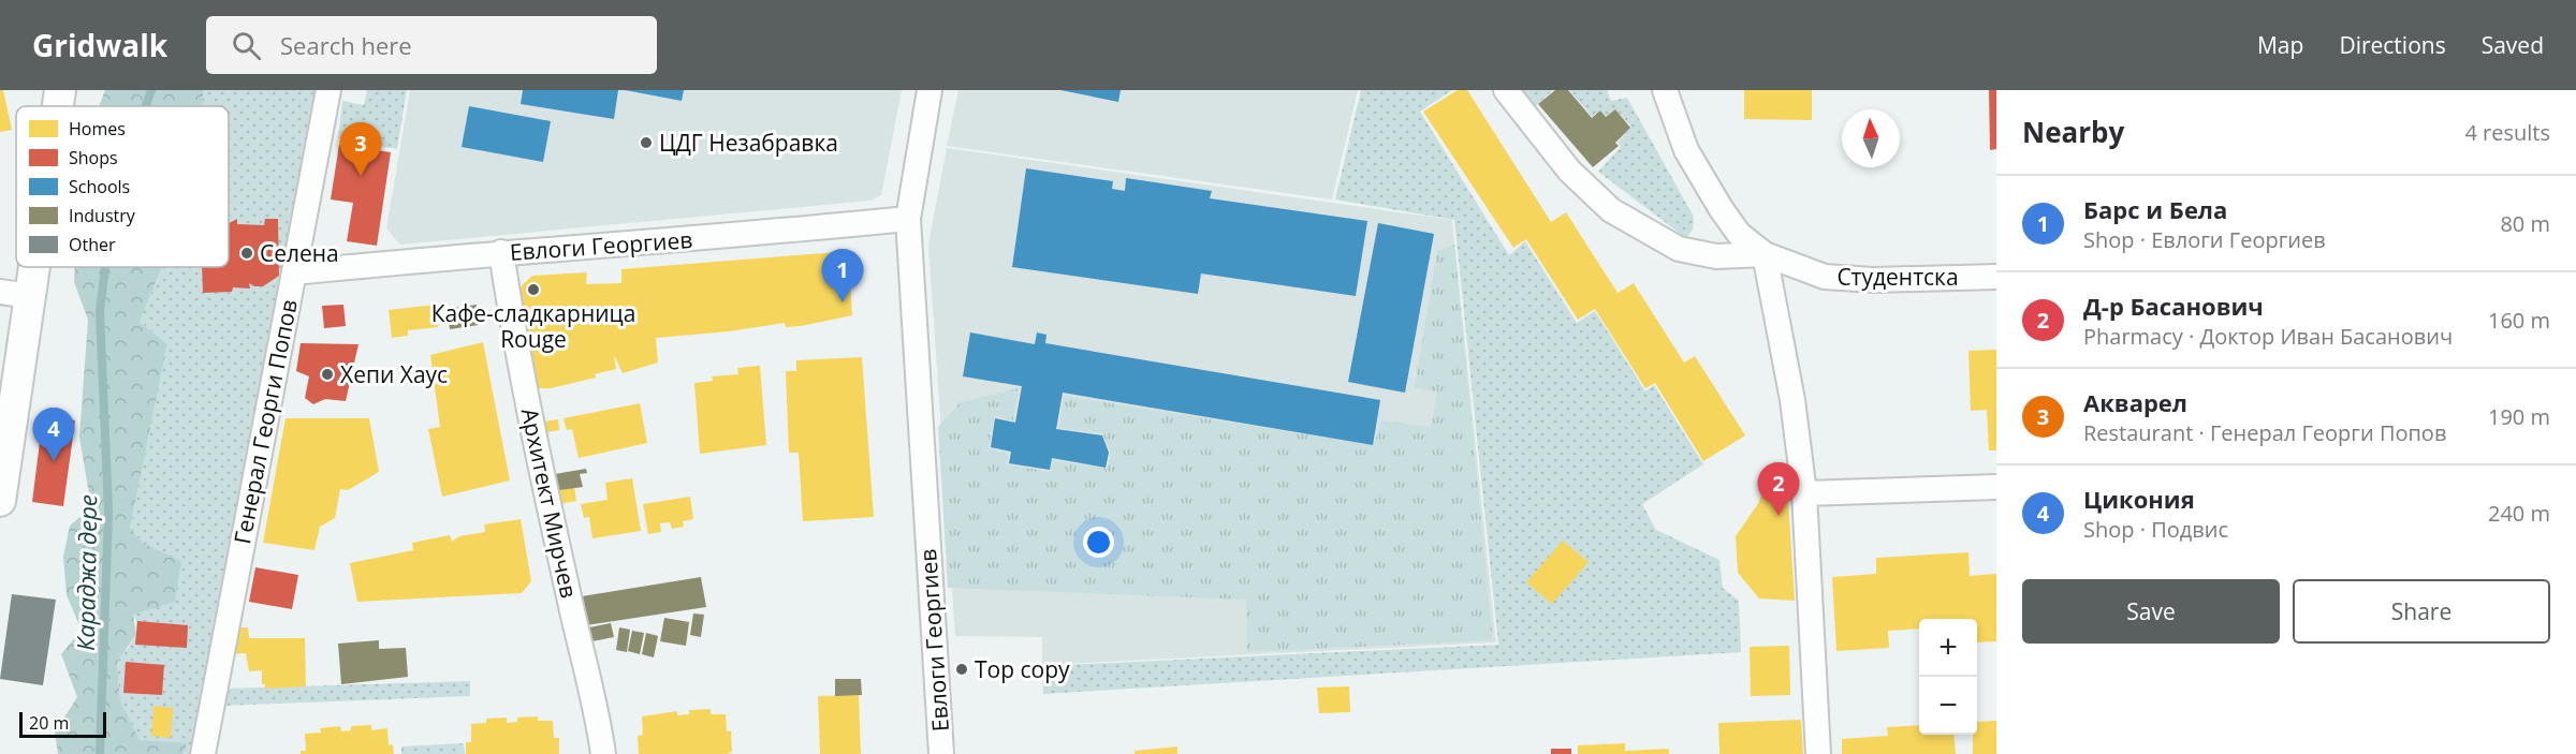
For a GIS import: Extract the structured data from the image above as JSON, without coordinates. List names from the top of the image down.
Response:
{
  "streets": {
    "street": [
      "Евлоги Георгиев",
      "Студентска",
      "Генерал Георги Попов",
      "Архитект Мирчев"
    ]
  },
  "crossings": [
    ["Евлоги Георгиев", "Генерал Георги Попов"],
    ["Евлоги Георгиев", "Архитект Мирчев"]
  ],
  "water": ["Караджа дере"],
  "places": [
    "ЦДГ Незабравка",
    "Селена",
    "Кафе-сладкарница Rouge",
    "Хепи Хаус",
    "Top copy"
  ],
  "legend": [
    "Homes",
    "Shops",
    "Schools",
    "Industry",
    "Other"
  ],
  "scale_bar": "20 m",
  "north": "top",
  "page": {
    "header": "Gridwalk",
    "search": "Search here",
    "nav": ["Map", "Directions", "Saved"],
    "heading": ["Nearby", "4 results"],
    "pins": [
      "3",
      "1",
      "4",
      "2"
    ],
    "list": [
      {
        "mark": "1",
        "name": "Барс и Бела",
        "note": "Shop · Евлоги Георгиев",
        "value": "80 m"
      },
      {
        "mark": "2",
        "name": "Д-р Басанович",
        "note": "Pharmacy · Доктор Иван Басанович",
        "value": "160 m"
      },
      {
        "mark": "3",
        "name": "Акварел",
        "note": "Restaurant · Генерал Георги Попов",
        "value": "190 m"
      },
      {
        "mark": "4",
        "name": "Цикония",
        "note": "Shop · Подвис",
        "value": "240 m"
      }
    ],
    "buttons": ["Save", "Share"],
    "map_buttons": ["+", "−"],
    "scale": "20 m"
  }
}
